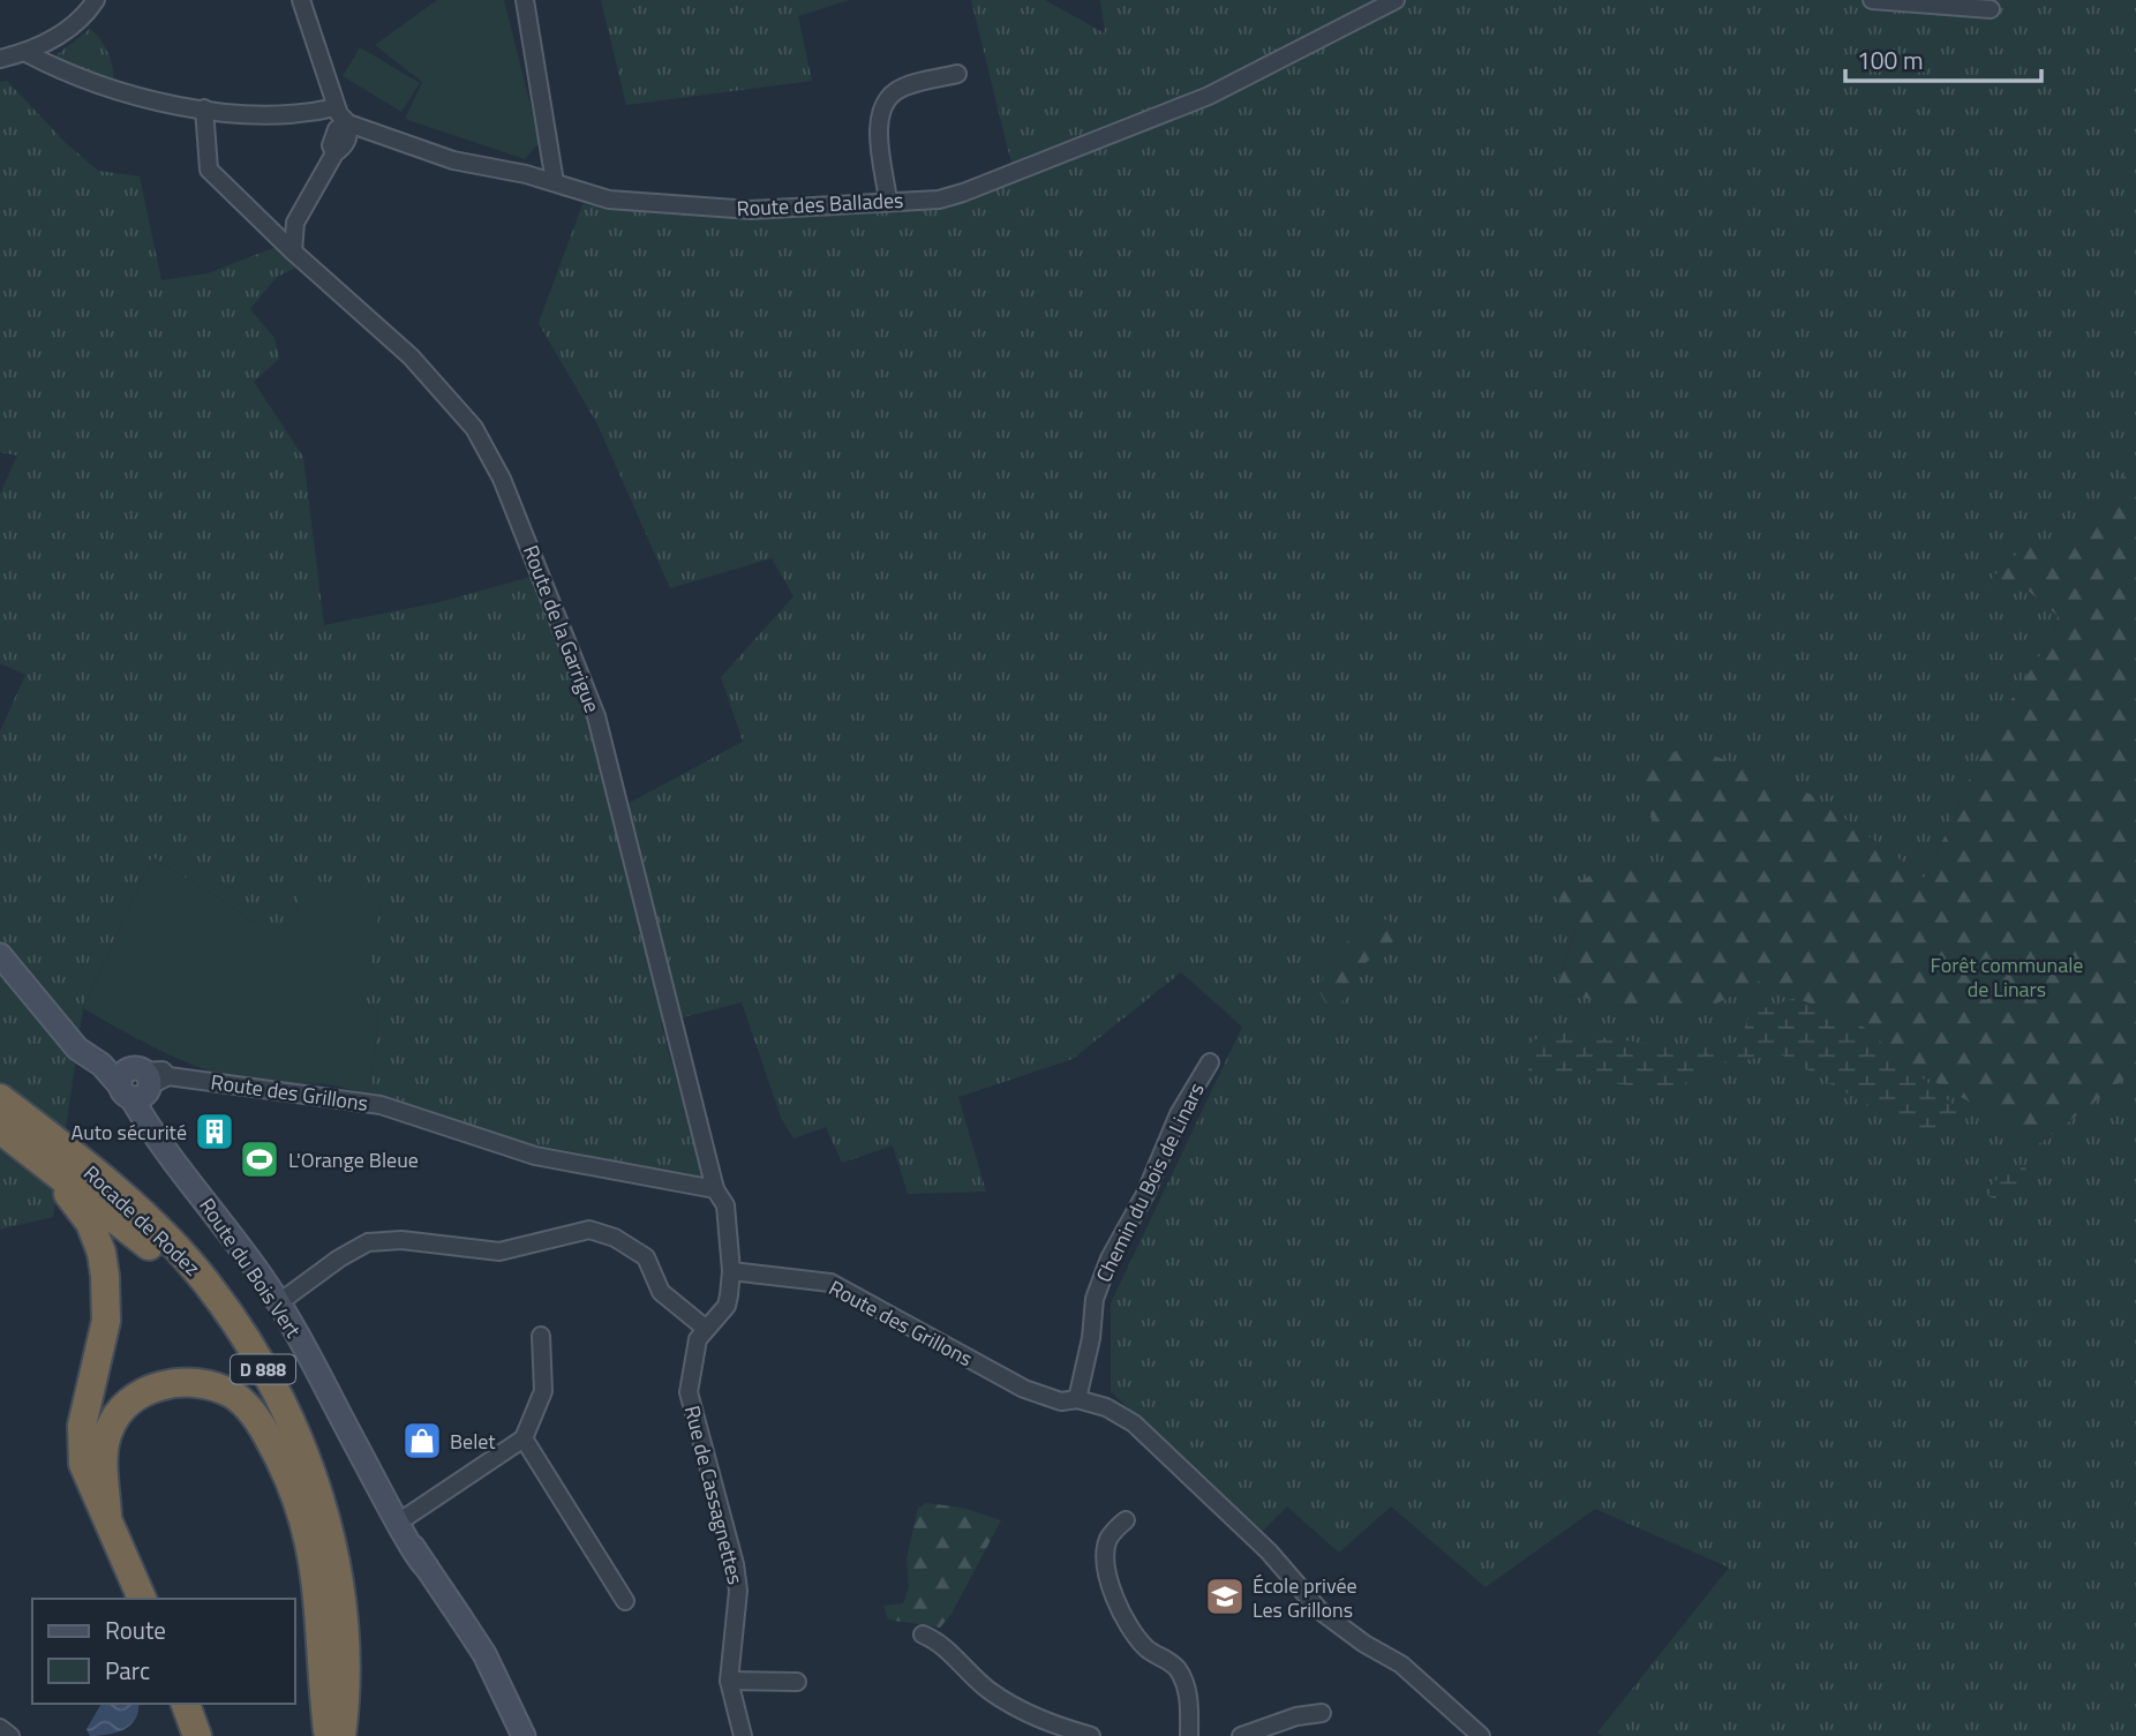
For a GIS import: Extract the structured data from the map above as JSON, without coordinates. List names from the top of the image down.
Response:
{
  "streets": {
    "highway": ["Rocade de Rodez", "D 888"],
    "street": [
      "Route des Ballades",
      "Route de la Garrigue",
      "Route des Grillons",
      "Chemin du Bois de Linars",
      "Route du Bois Vert",
      "Rue de Cassagnettes"
    ]
  },
  "crossings": [
    ["Route de la Garrigue", "Route des Grillons"],
    ["Route des Grillons", "Chemin du Bois de Linars"],
    ["Route des Grillons", "Route du Bois Vert"],
    ["Route des Grillons", "Rue de Cassagnettes"]
  ],
  "parks": ["Forêt communale de Linars"],
  "places": {
    "building": ["Auto sécurité"],
    "sports": ["L'Orange Bleue"],
    "shop": ["Belet"],
    "school or university": ["École privée Les Grillons"]
  },
  "legend": ["Route", "Parc"],
  "scale_bar": "100 m"
}
